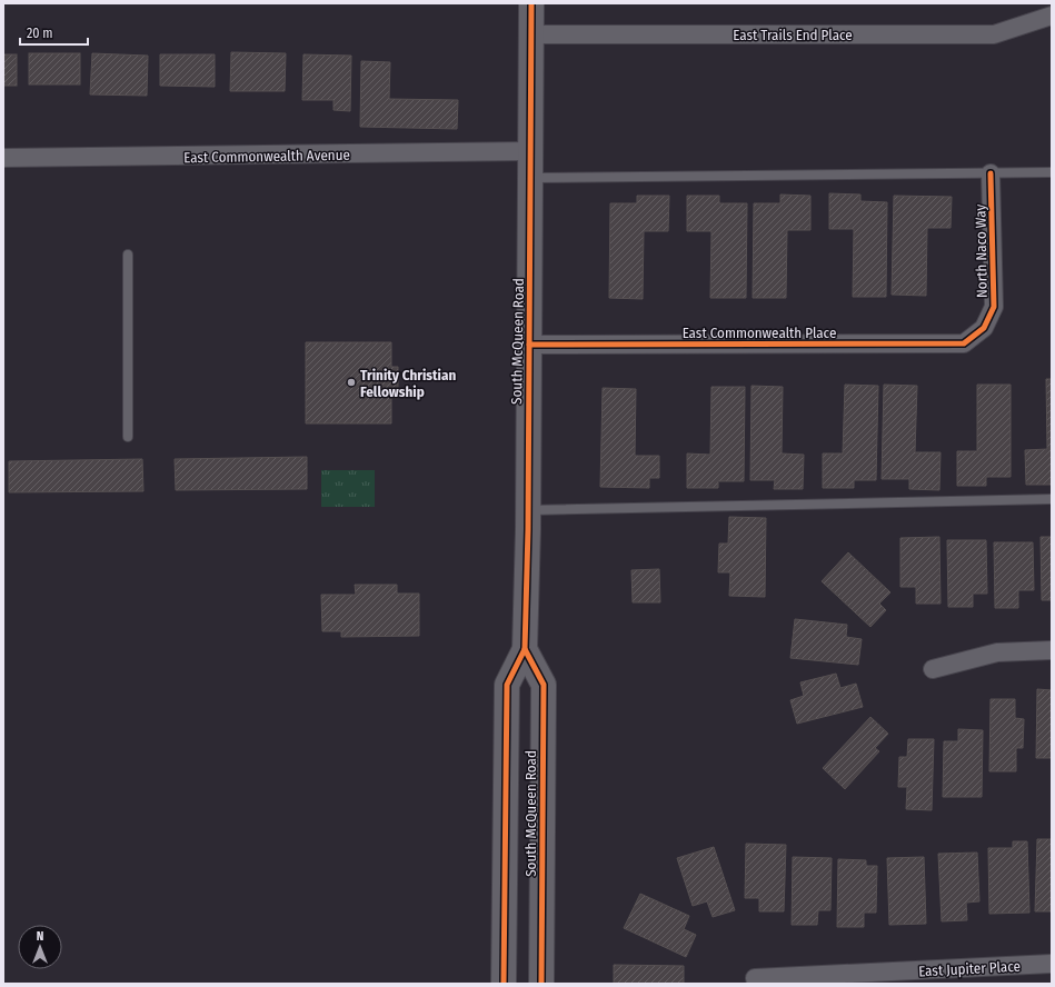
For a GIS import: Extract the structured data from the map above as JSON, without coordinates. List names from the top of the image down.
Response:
{
  "streets": {
    "main road": ["South McQueen Road"],
    "street": [
      "East Trails End Place",
      "East Commonwealth Avenue",
      "North Naco Way",
      "East Commonwealth Place",
      "East Jupiter Place"
    ]
  },
  "crossings": [
    ["East Trails End Place", "South McQueen Road"],
    ["East Commonwealth Avenue", "South McQueen Road"],
    ["North Naco Way", "East Commonwealth Place"],
    ["East Commonwealth Place", "South McQueen Road"]
  ],
  "places": ["Trinity Christian Fellowship"],
  "scale_bar": "20 m",
  "north": "top"
}
